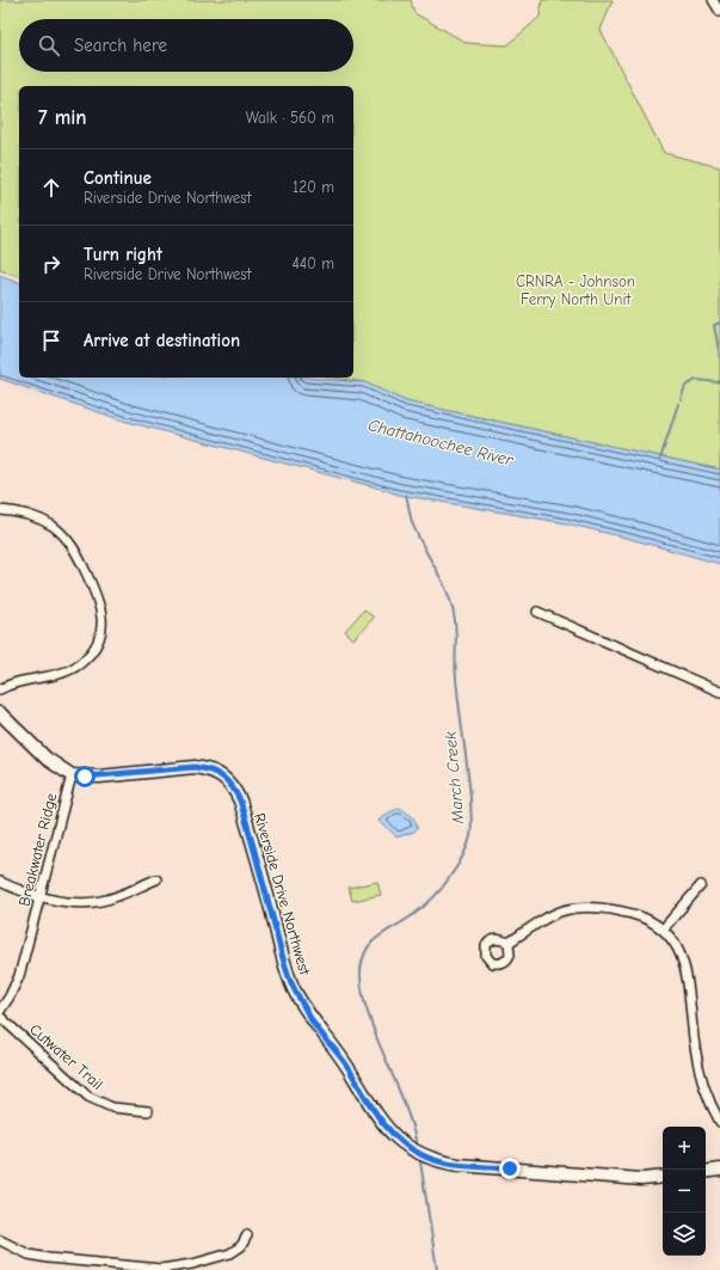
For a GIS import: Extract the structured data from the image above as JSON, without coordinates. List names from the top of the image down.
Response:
{
  "streets": {
    "street": ["Breakwater Ridge", "Riverside Drive Northwest", "Cutwater Trail"]
  },
  "crossings": [
    ["Breakwater Ridge", "Riverside Drive Northwest"]
  ],
  "water": ["Chattahoochee River", "March Creek"],
  "parks": ["CRNRA - Johnson Ferry North Unit"],
  "page": {
    "search": "Search here",
    "heading": ["7 min", "Walk · 560 m"],
    "list": [
      ["Continue", "Riverside Drive Northwest", "120 m"],
      ["Turn right", "Riverside Drive Northwest", "440 m"],
      "Arrive at destination"
    ],
    "map_buttons": ["+", "−"]
  }
}
